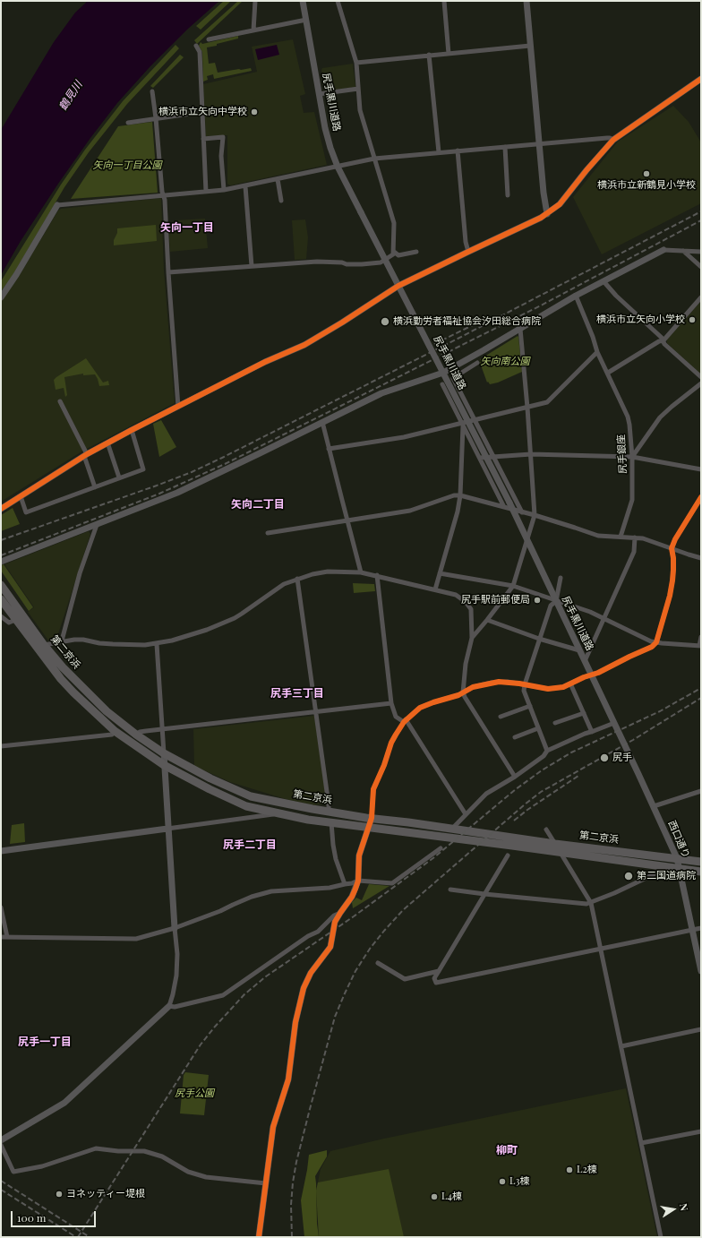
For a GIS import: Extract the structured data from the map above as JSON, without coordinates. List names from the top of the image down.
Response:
{
  "streets": {
    "highway": ["第二京浜"],
    "street": ["尻手黒川道路", "尻手銀座", "西口通り"]
  },
  "crossings": [
    ["尻手黒川道路", "西口通り"],
    ["第二京浜", "西口通り"]
  ],
  "districts": [
    "矢向一丁目",
    "矢向二丁目",
    "尻手三丁目",
    "尻手二丁目",
    "尻手一丁目",
    "柳町"
  ],
  "water": ["鶴見川"],
  "parks": ["矢向一丁目公園", "矢向南公園", "尻手公園"],
  "places": [
    "横浜市立矢向中学校",
    "横浜市立新鶴見小学校",
    "横浜市立矢向小学校",
    "横浜勤労者福祉協会汐田総合病院",
    "尻手駅前郵便局",
    "尻手",
    "第二国道病院",
    "L2棟",
    "L3棟",
    "ヨネッティー堤根",
    "L4棟"
  ],
  "scale_bar": "100 m",
  "north": "right"
}
